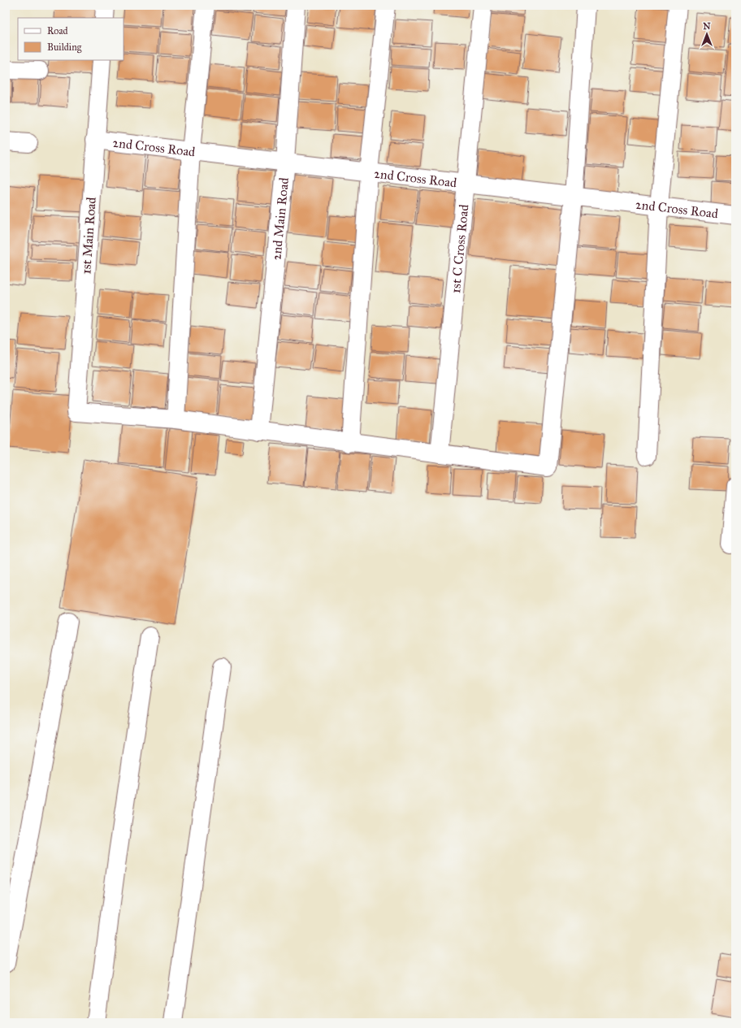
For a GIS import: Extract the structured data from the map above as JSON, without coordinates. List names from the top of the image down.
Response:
{
  "streets": {
    "street": [
      "2nd Cross Road",
      "2nd Main Road",
      "1st Main Road",
      "1st C Cross Road"
    ]
  },
  "crossings": [
    ["2nd Cross Road", "2nd Main Road"],
    ["2nd Cross Road", "1st Main Road"],
    ["2nd Cross Road", "1st C Cross Road"]
  ],
  "legend": ["Road", "Building"],
  "north": "top"
}
